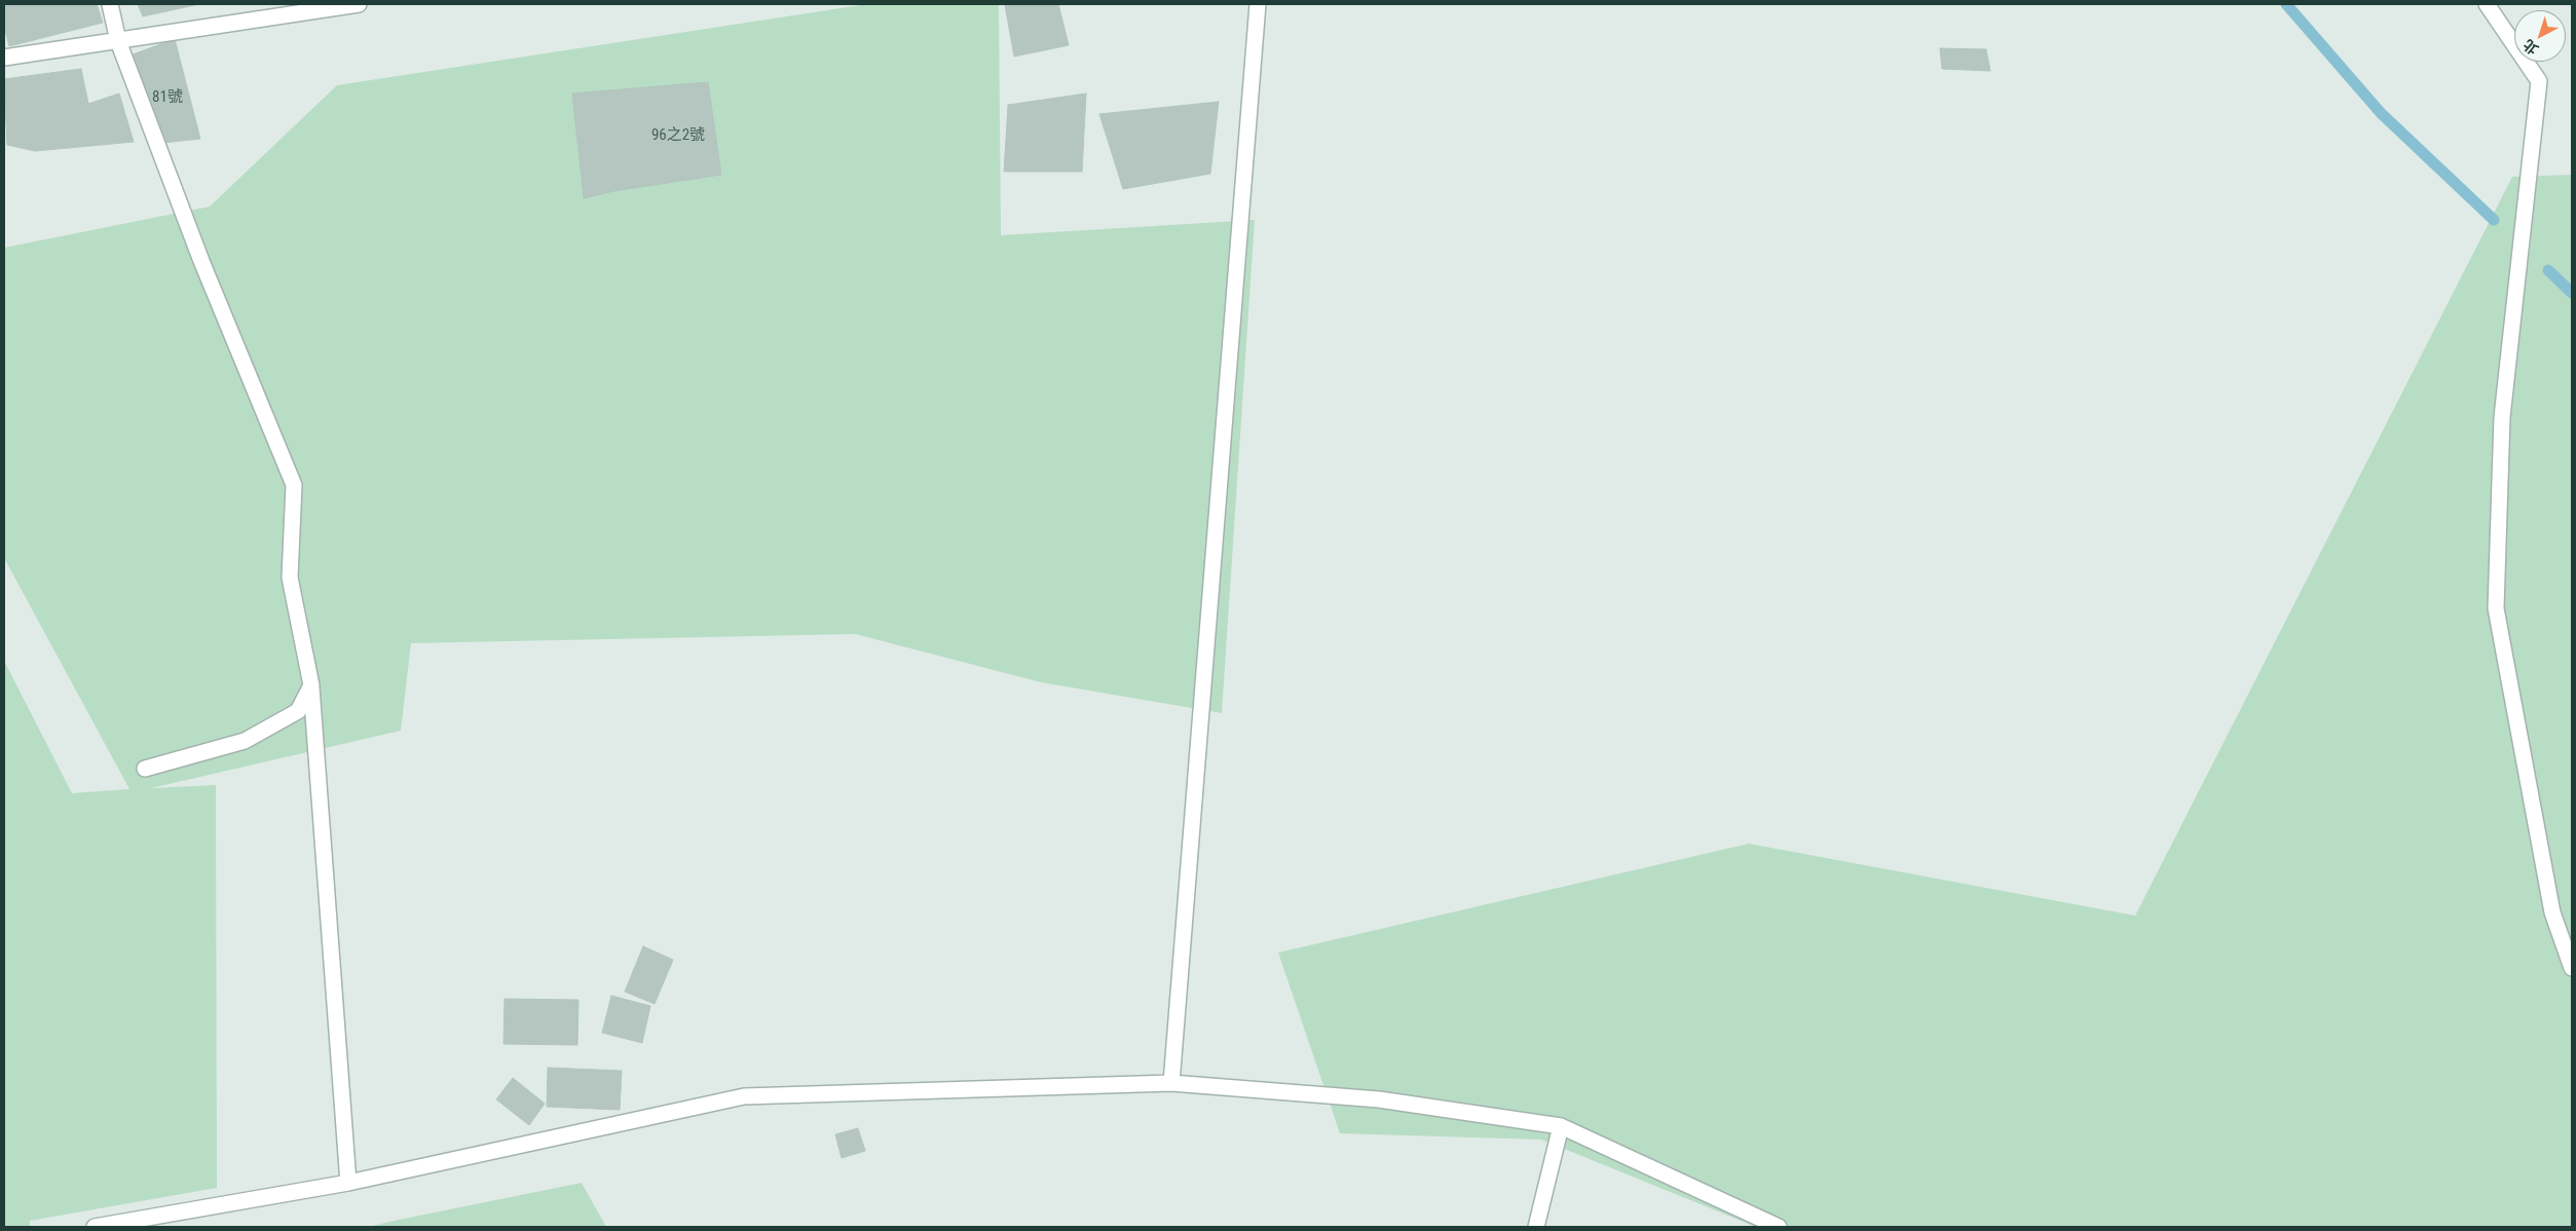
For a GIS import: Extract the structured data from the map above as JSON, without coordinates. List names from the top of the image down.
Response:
{
  "house_numbers": ["81號", "96之2號"],
  "north": "bottom left"
}
